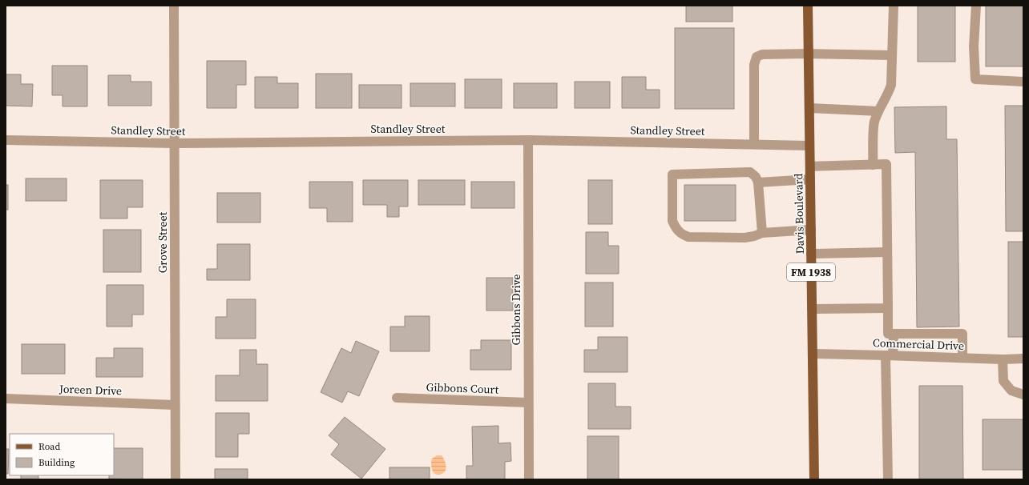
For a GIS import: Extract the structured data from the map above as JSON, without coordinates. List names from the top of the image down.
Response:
{
  "streets": {
    "main road": ["Davis Boulevard", "FM 1938"],
    "street": [
      "Standley Street",
      "Grove Street",
      "Gibbons Drive",
      "Commercial Drive",
      "Gibbons Court",
      "Joreen Drive"
    ]
  },
  "crossings": [
    ["Standley Street", "Davis Boulevard"],
    ["Standley Street", "Grove Street"],
    ["Standley Street", "Gibbons Drive"],
    ["Davis Boulevard", "Commercial Drive"],
    ["Grove Street", "Joreen Drive"],
    ["Gibbons Drive", "Gibbons Court"]
  ],
  "legend": ["Road", "Building"]
}
